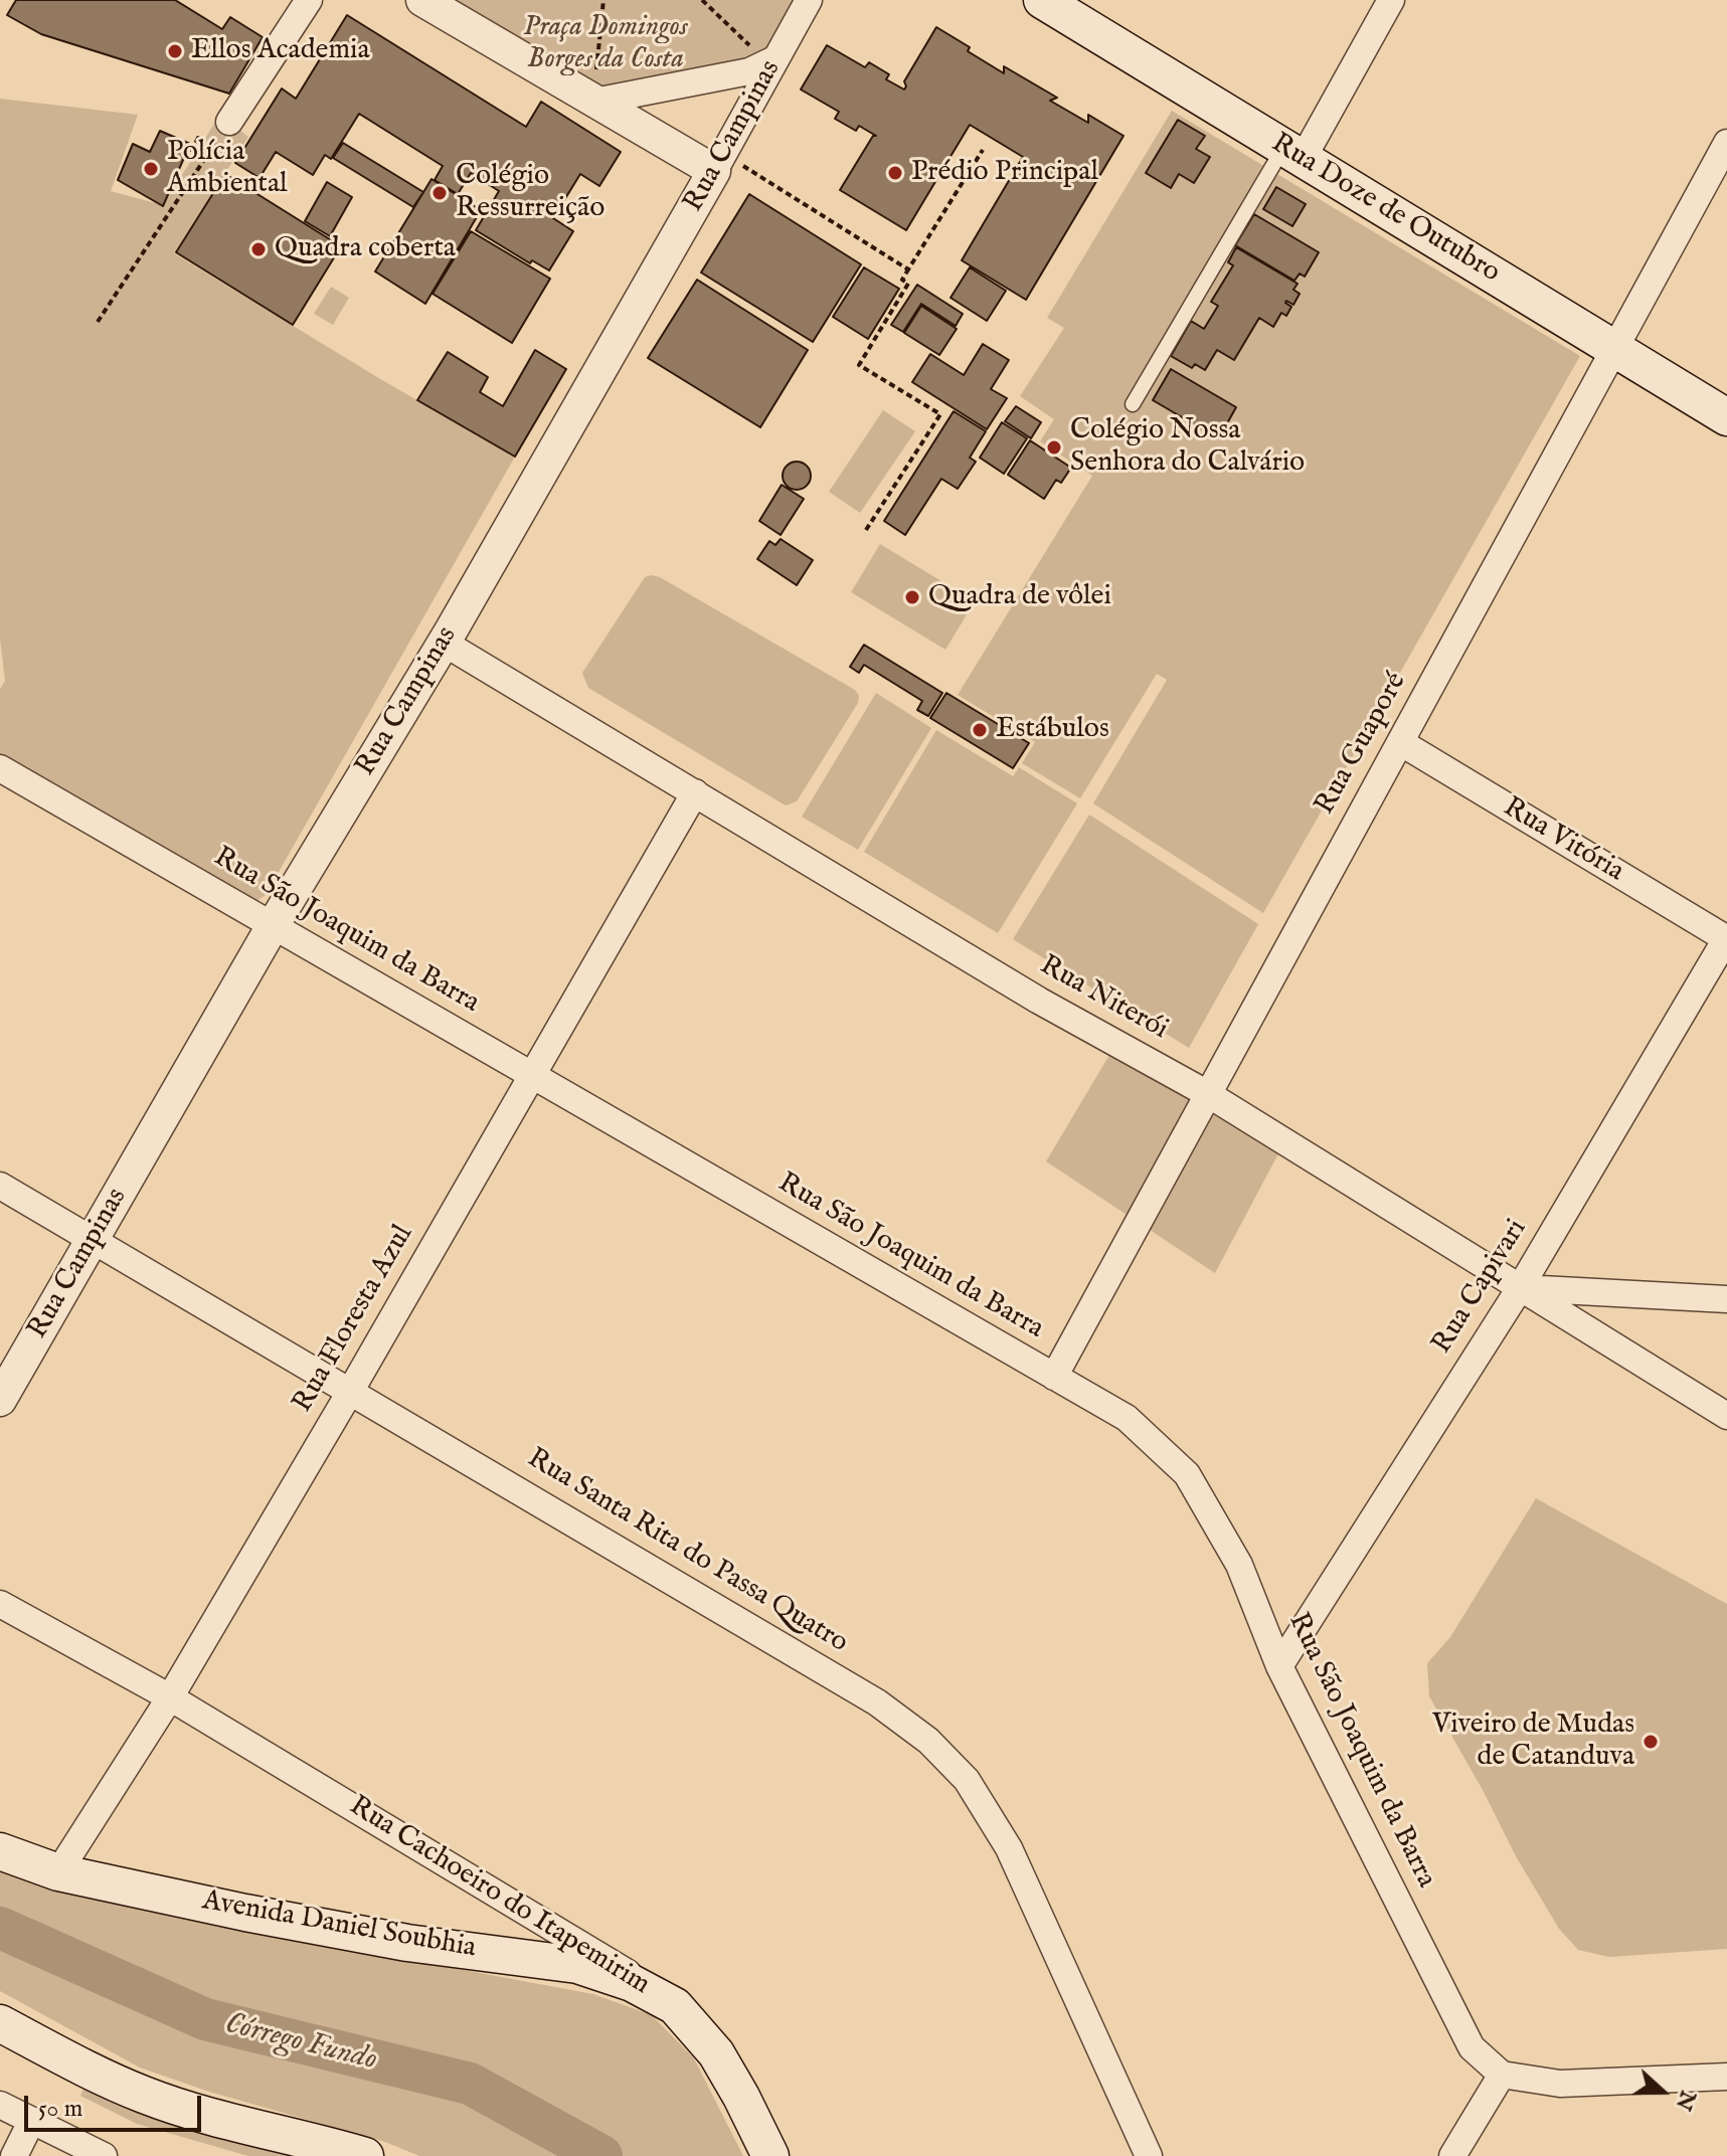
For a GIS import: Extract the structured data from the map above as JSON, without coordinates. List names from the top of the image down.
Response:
{
  "streets": {
    "main road": ["Rua Doze de Outubro", "Rua Cachoeiro do Itapemirim", "Avenida Daniel Soubhia"],
    "street": [
      "Rua Campinas",
      "Rua Guaporé",
      "Rua Vitória",
      "Rua São Joaquim da Barra",
      "Rua Niterói",
      "Rua Capivari",
      "Rua Floresta Azul",
      "Rua Santa Rita do Passa Quatro"
    ]
  },
  "crossings": [
    ["Rua Campinas", "Rua São Joaquim da Barra"],
    ["Rua Campinas", "Rua Niterói"],
    ["Rua Campinas", "Rua Santa Rita do Passa Quatro"],
    ["Rua Doze de Outubro", "Rua Guaporé"],
    ["Rua Guaporé", "Rua Vitória"],
    ["Rua Guaporé", "Rua São Joaquim da Barra"],
    ["Rua Guaporé", "Rua Niterói"],
    ["Rua Vitória", "Rua Capivari"],
    ["Rua São Joaquim da Barra", "Rua Capivari"],
    ["Rua São Joaquim da Barra", "Rua Floresta Azul"],
    ["Rua Niterói", "Rua Capivari"],
    ["Rua Niterói", "Rua Floresta Azul"],
    ["Rua Floresta Azul", "Rua Santa Rita do Passa Quatro"],
    ["Rua Floresta Azul", "Rua Cachoeiro do Itapemirim"],
    ["Rua Floresta Azul", "Avenida Daniel Soubhia"],
    ["Rua Cachoeiro do Itapemirim", "Avenida Daniel Soubhia"]
  ],
  "water": ["Córrego Fundo"],
  "parks": ["Praça Domingos Borges da Costa"],
  "places": [
    "Ellos Academia",
    "Polícia Ambiental",
    "Prédio Principal",
    "Colégio Ressurreição",
    "Quadra coberta",
    "Colégio Nossa Senhora do Calvário",
    "Quadra de vôlei",
    "Estábulos",
    "Viveiro de Mudas de Catanduva"
  ],
  "scale_bar": "50 m",
  "north": "right"
}
